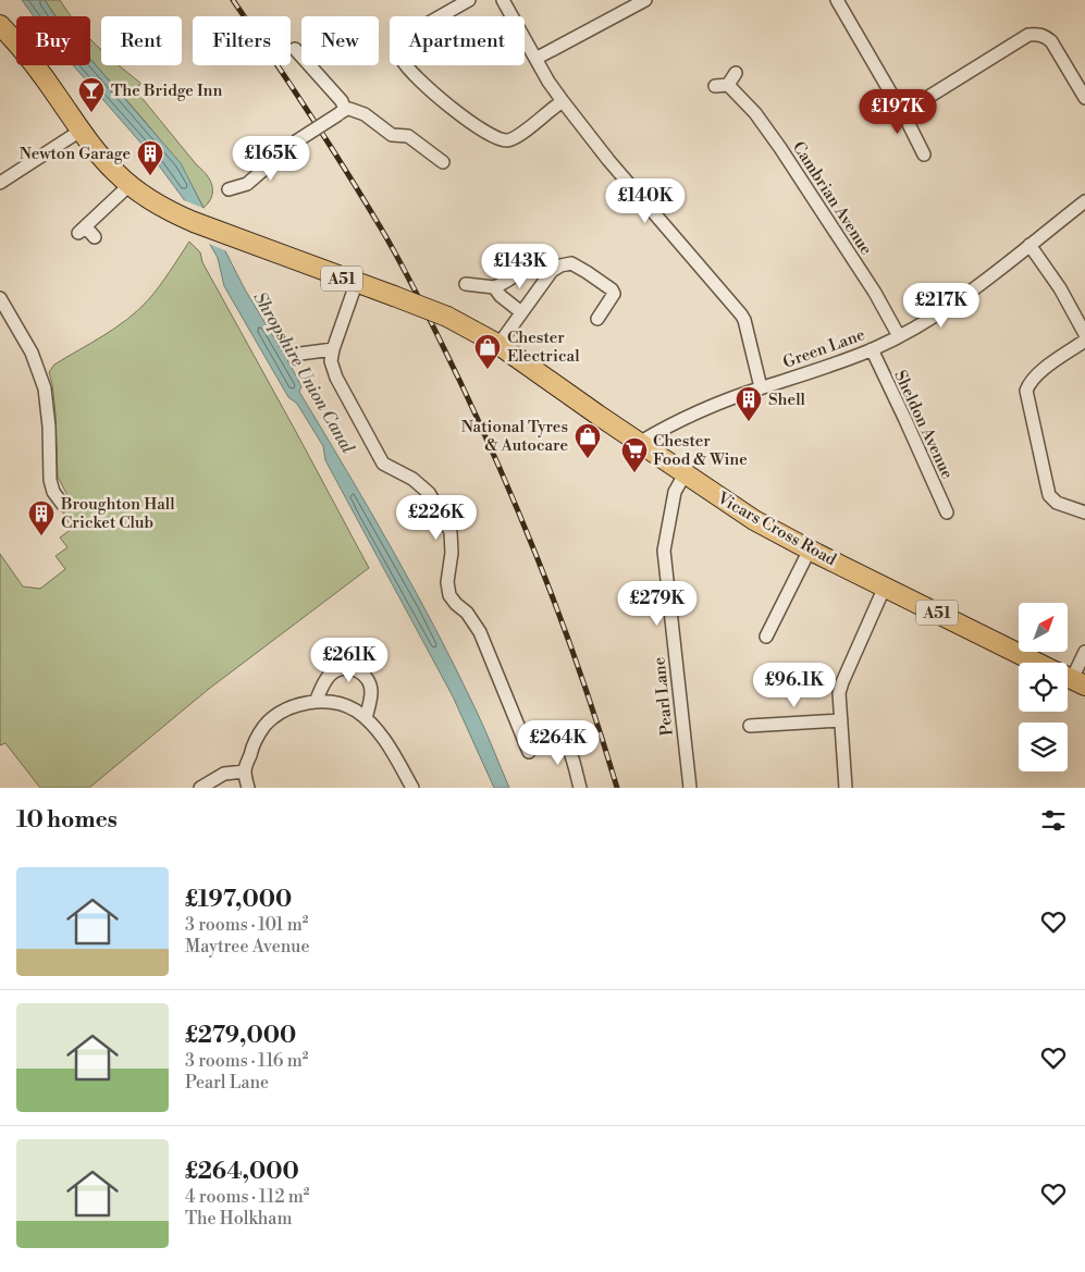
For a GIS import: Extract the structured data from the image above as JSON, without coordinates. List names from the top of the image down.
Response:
{
  "streets": {
    "highway": ["A51", "Vicars Cross Road"],
    "street": [
      "Cambrian Avenue",
      "Green Lane",
      "Sheldon Avenue",
      "Pearl Lane"
    ]
  },
  "crossings": [
    ["Cambrian Avenue", "Green Lane"],
    ["A51", "Vicars Cross Road"],
    ["Green Lane", "Sheldon Avenue"],
    ["Green Lane", "Vicars Cross Road"],
    ["Vicars Cross Road", "Pearl Lane"]
  ],
  "water": ["Shropshire Union Canal"],
  "places": {
    "bar": ["The Bridge Inn"],
    "building": ["Newton Garage", "Shell", "Broughton Hall Cricket Club"],
    "shop": ["Chester Electrical", "National Tyres & Autocare"],
    "supermarket": ["Chester Food & Wine"]
  },
  "north": "top right",
  "page": {
    "chip": [
      "Buy",
      "Rent",
      "Filters",
      "New",
      "Apartment"
    ],
    "price": [
      "£197K",
      "£165K",
      "£140K",
      "£143K",
      "£217K",
      "£226K",
      "£279K",
      "£261K",
      "£96.1K",
      "£264K"
    ],
    "heading": "10 homes",
    "list": [
      {
        "name": "£197,000",
        "note": "3 rooms · 101 m² · Maytree Avenue"
      },
      {
        "name": "£279,000",
        "note": "3 rooms · 116 m² · Pearl Lane"
      },
      {
        "name": "£264,000",
        "note": "4 rooms · 112 m² · The Holkham"
      }
    ]
  }
}
